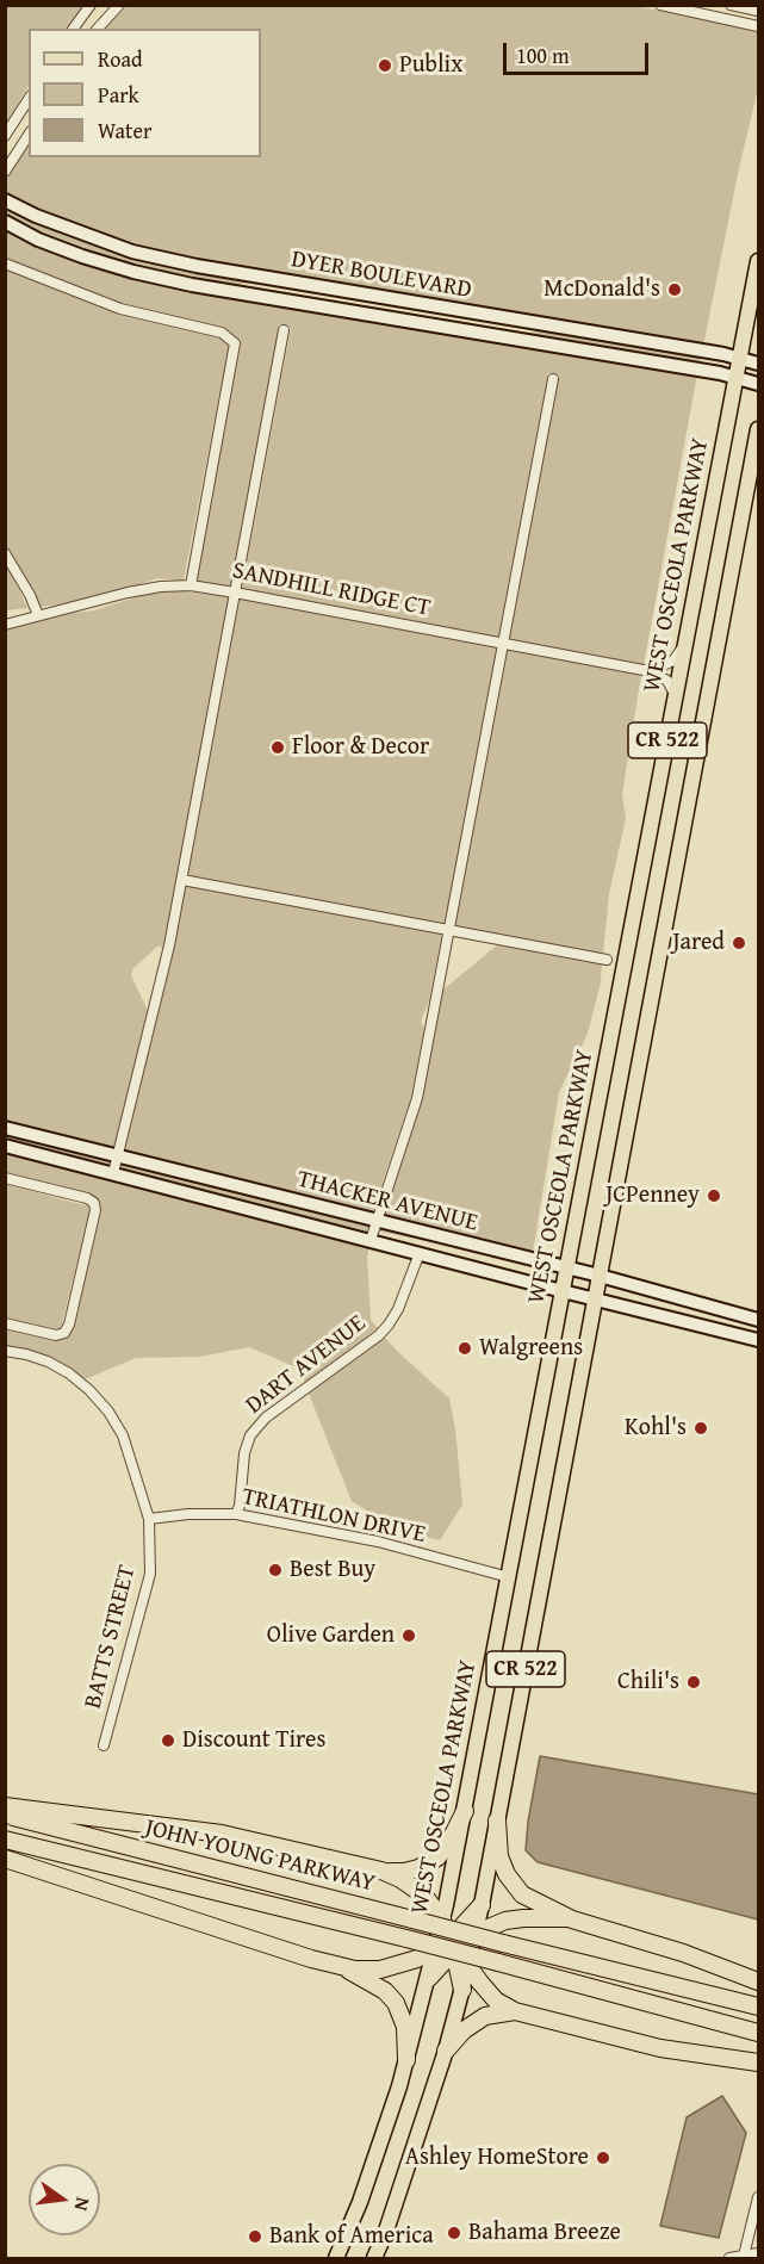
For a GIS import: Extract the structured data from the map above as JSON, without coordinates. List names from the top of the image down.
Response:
{
  "streets": {
    "highway": ["JOHN YOUNG PARKWAY"],
    "main road": [
      "DYER BOULEVARD",
      "WEST OSCEOLA PARKWAY",
      "CR 522",
      "THACKER AVENUE"
    ],
    "street": [
      "SANDHILL RIDGE CT",
      "DART AVENUE",
      "TRIATHLON DRIVE",
      "BATTS STREET"
    ]
  },
  "crossings": [
    ["DYER BOULEVARD", "WEST OSCEOLA PARKWAY"],
    ["WEST OSCEOLA PARKWAY", "THACKER AVENUE"],
    ["WEST OSCEOLA PARKWAY", "TRIATHLON DRIVE"],
    ["CR 522", "THACKER AVENUE"],
    ["THACKER AVENUE", "DART AVENUE"],
    ["DART AVENUE", "TRIATHLON DRIVE"],
    ["TRIATHLON DRIVE", "BATTS STREET"]
  ],
  "places": [
    "Publix",
    "McDonald's",
    "Floor & Decor",
    "Jared",
    "JCPenney",
    "Walgreens",
    "Kohl's",
    "Best Buy",
    "Olive Garden",
    "Chili's",
    "Discount Tires",
    "Ashley HomeStore",
    "Bahama Breeze",
    "Bank of America"
  ],
  "legend": ["Road", "Park", "Water"],
  "scale_bar": "100 m",
  "north": "right"
}
